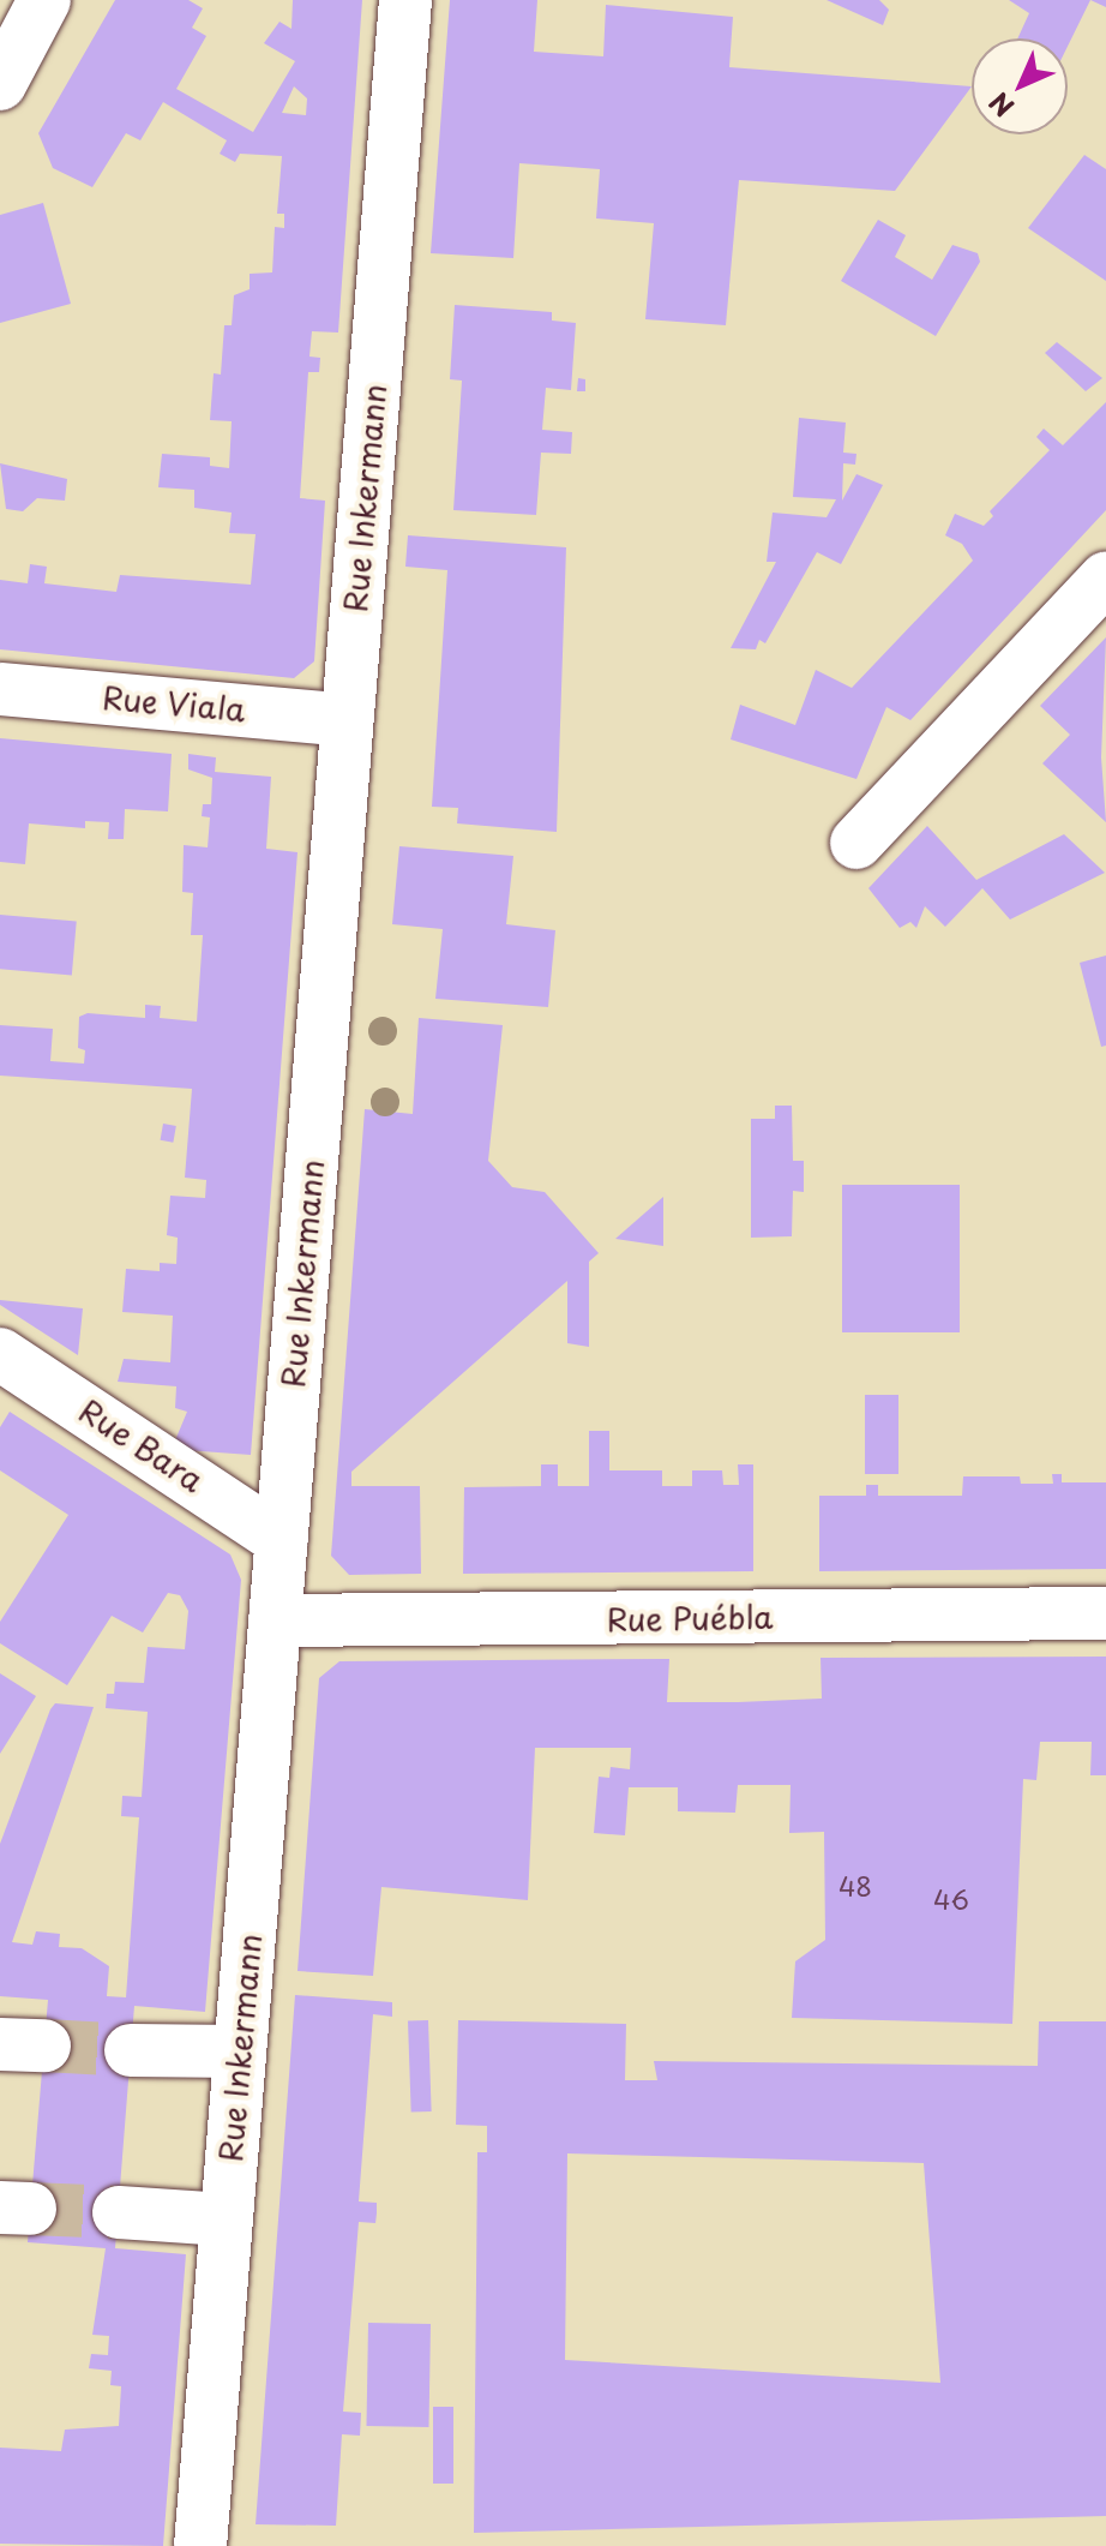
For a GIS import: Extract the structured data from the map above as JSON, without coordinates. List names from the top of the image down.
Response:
{
  "streets": {
    "street": [
      "Rue Inkermann",
      "Rue Viala",
      "Rue Bara",
      "Rue Puébla"
    ]
  },
  "crossings": [
    ["Rue Inkermann", "Rue Viala"],
    ["Rue Inkermann", "Rue Bara"],
    ["Rue Inkermann", "Rue Puébla"]
  ],
  "house_numbers": ["48", "46"],
  "north": "bottom left"
}
